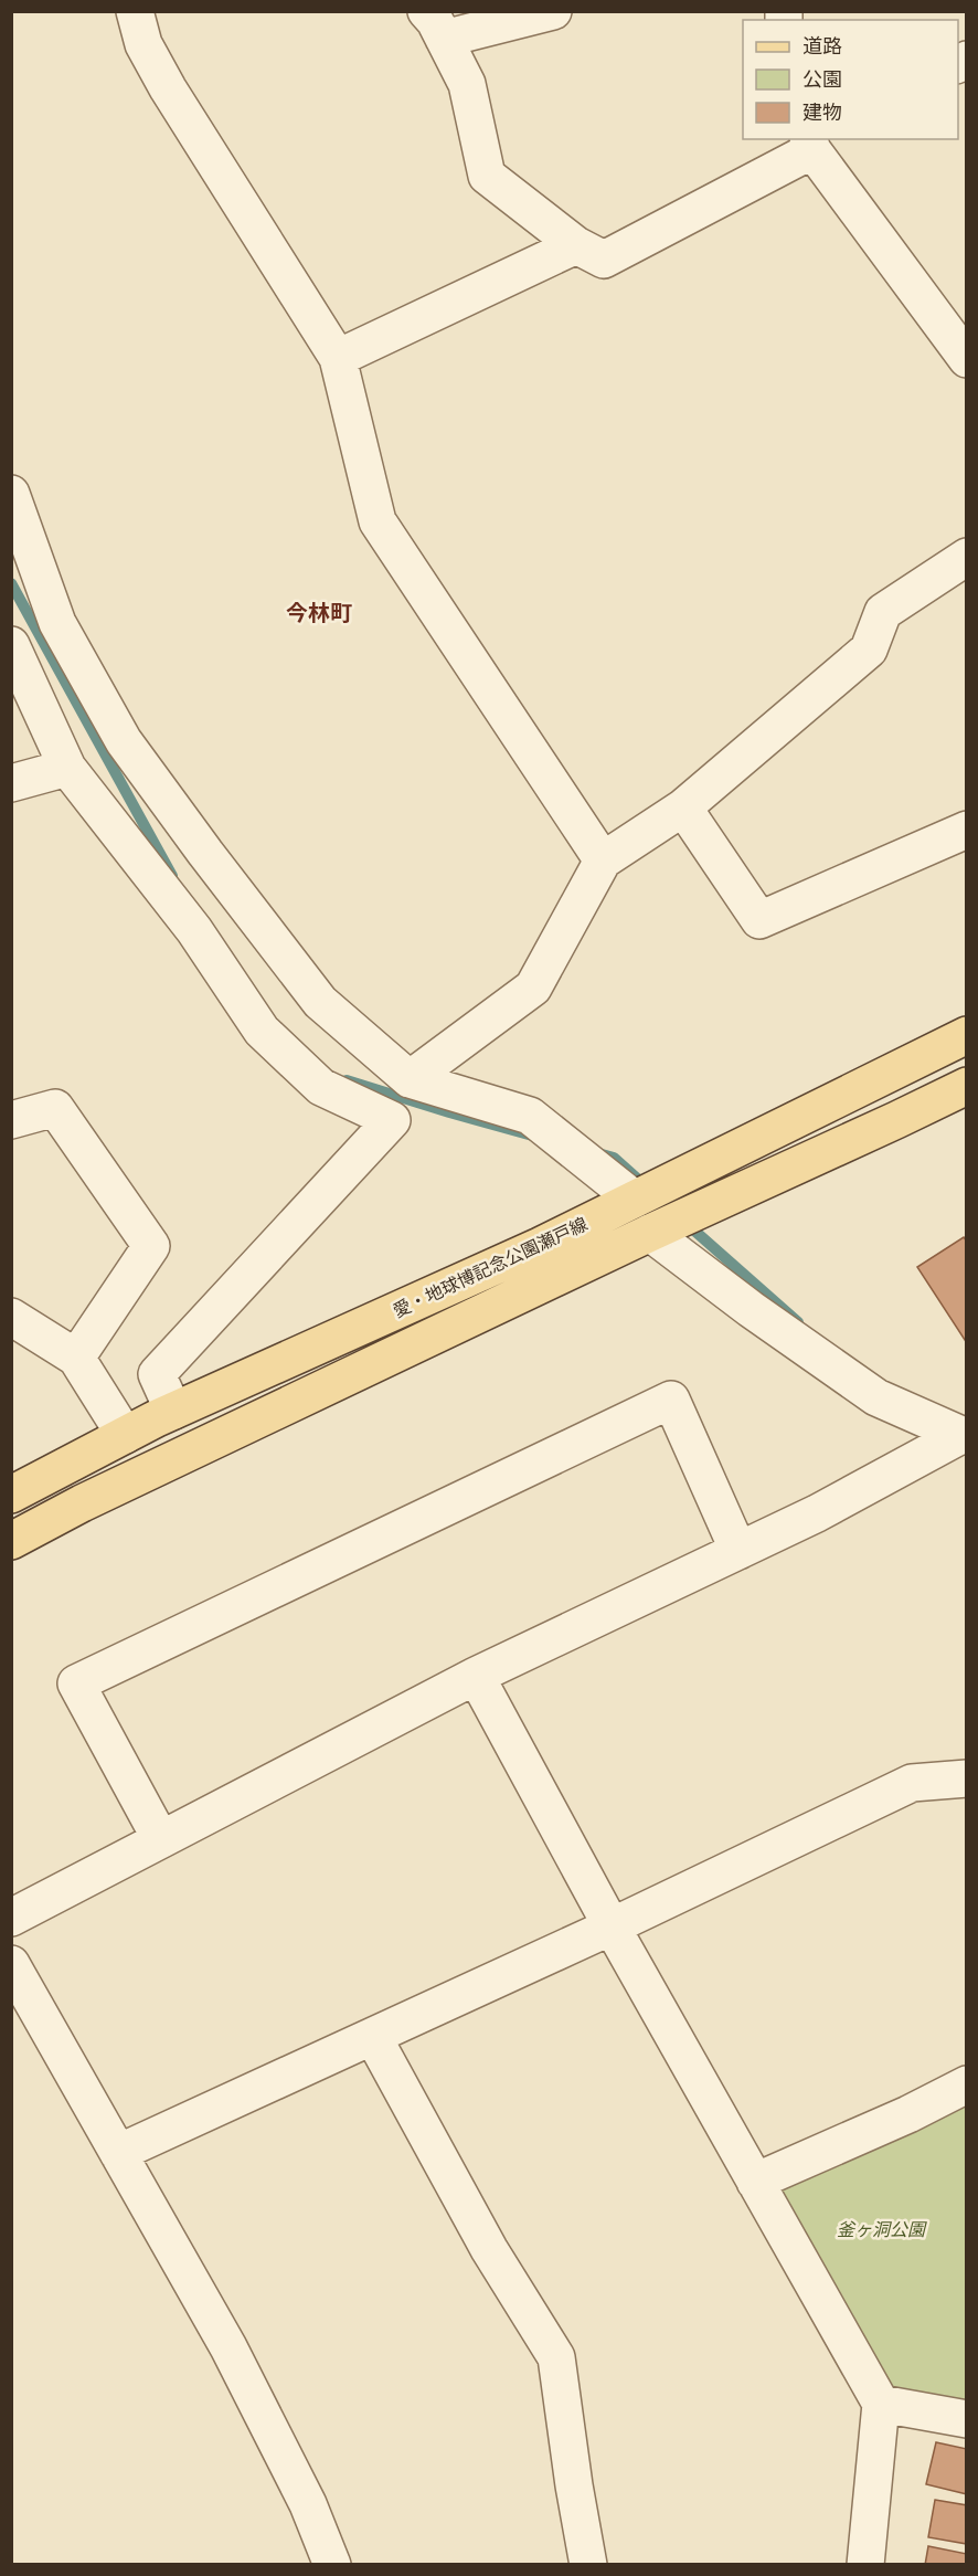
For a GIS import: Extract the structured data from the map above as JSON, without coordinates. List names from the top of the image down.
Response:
{
  "streets": {
    "main road": ["愛・地球博記念公園瀬戸線"]
  },
  "districts": ["今林町"],
  "parks": ["釜ヶ洞公園"],
  "legend": ["道路", "公園", "建物"]
}
